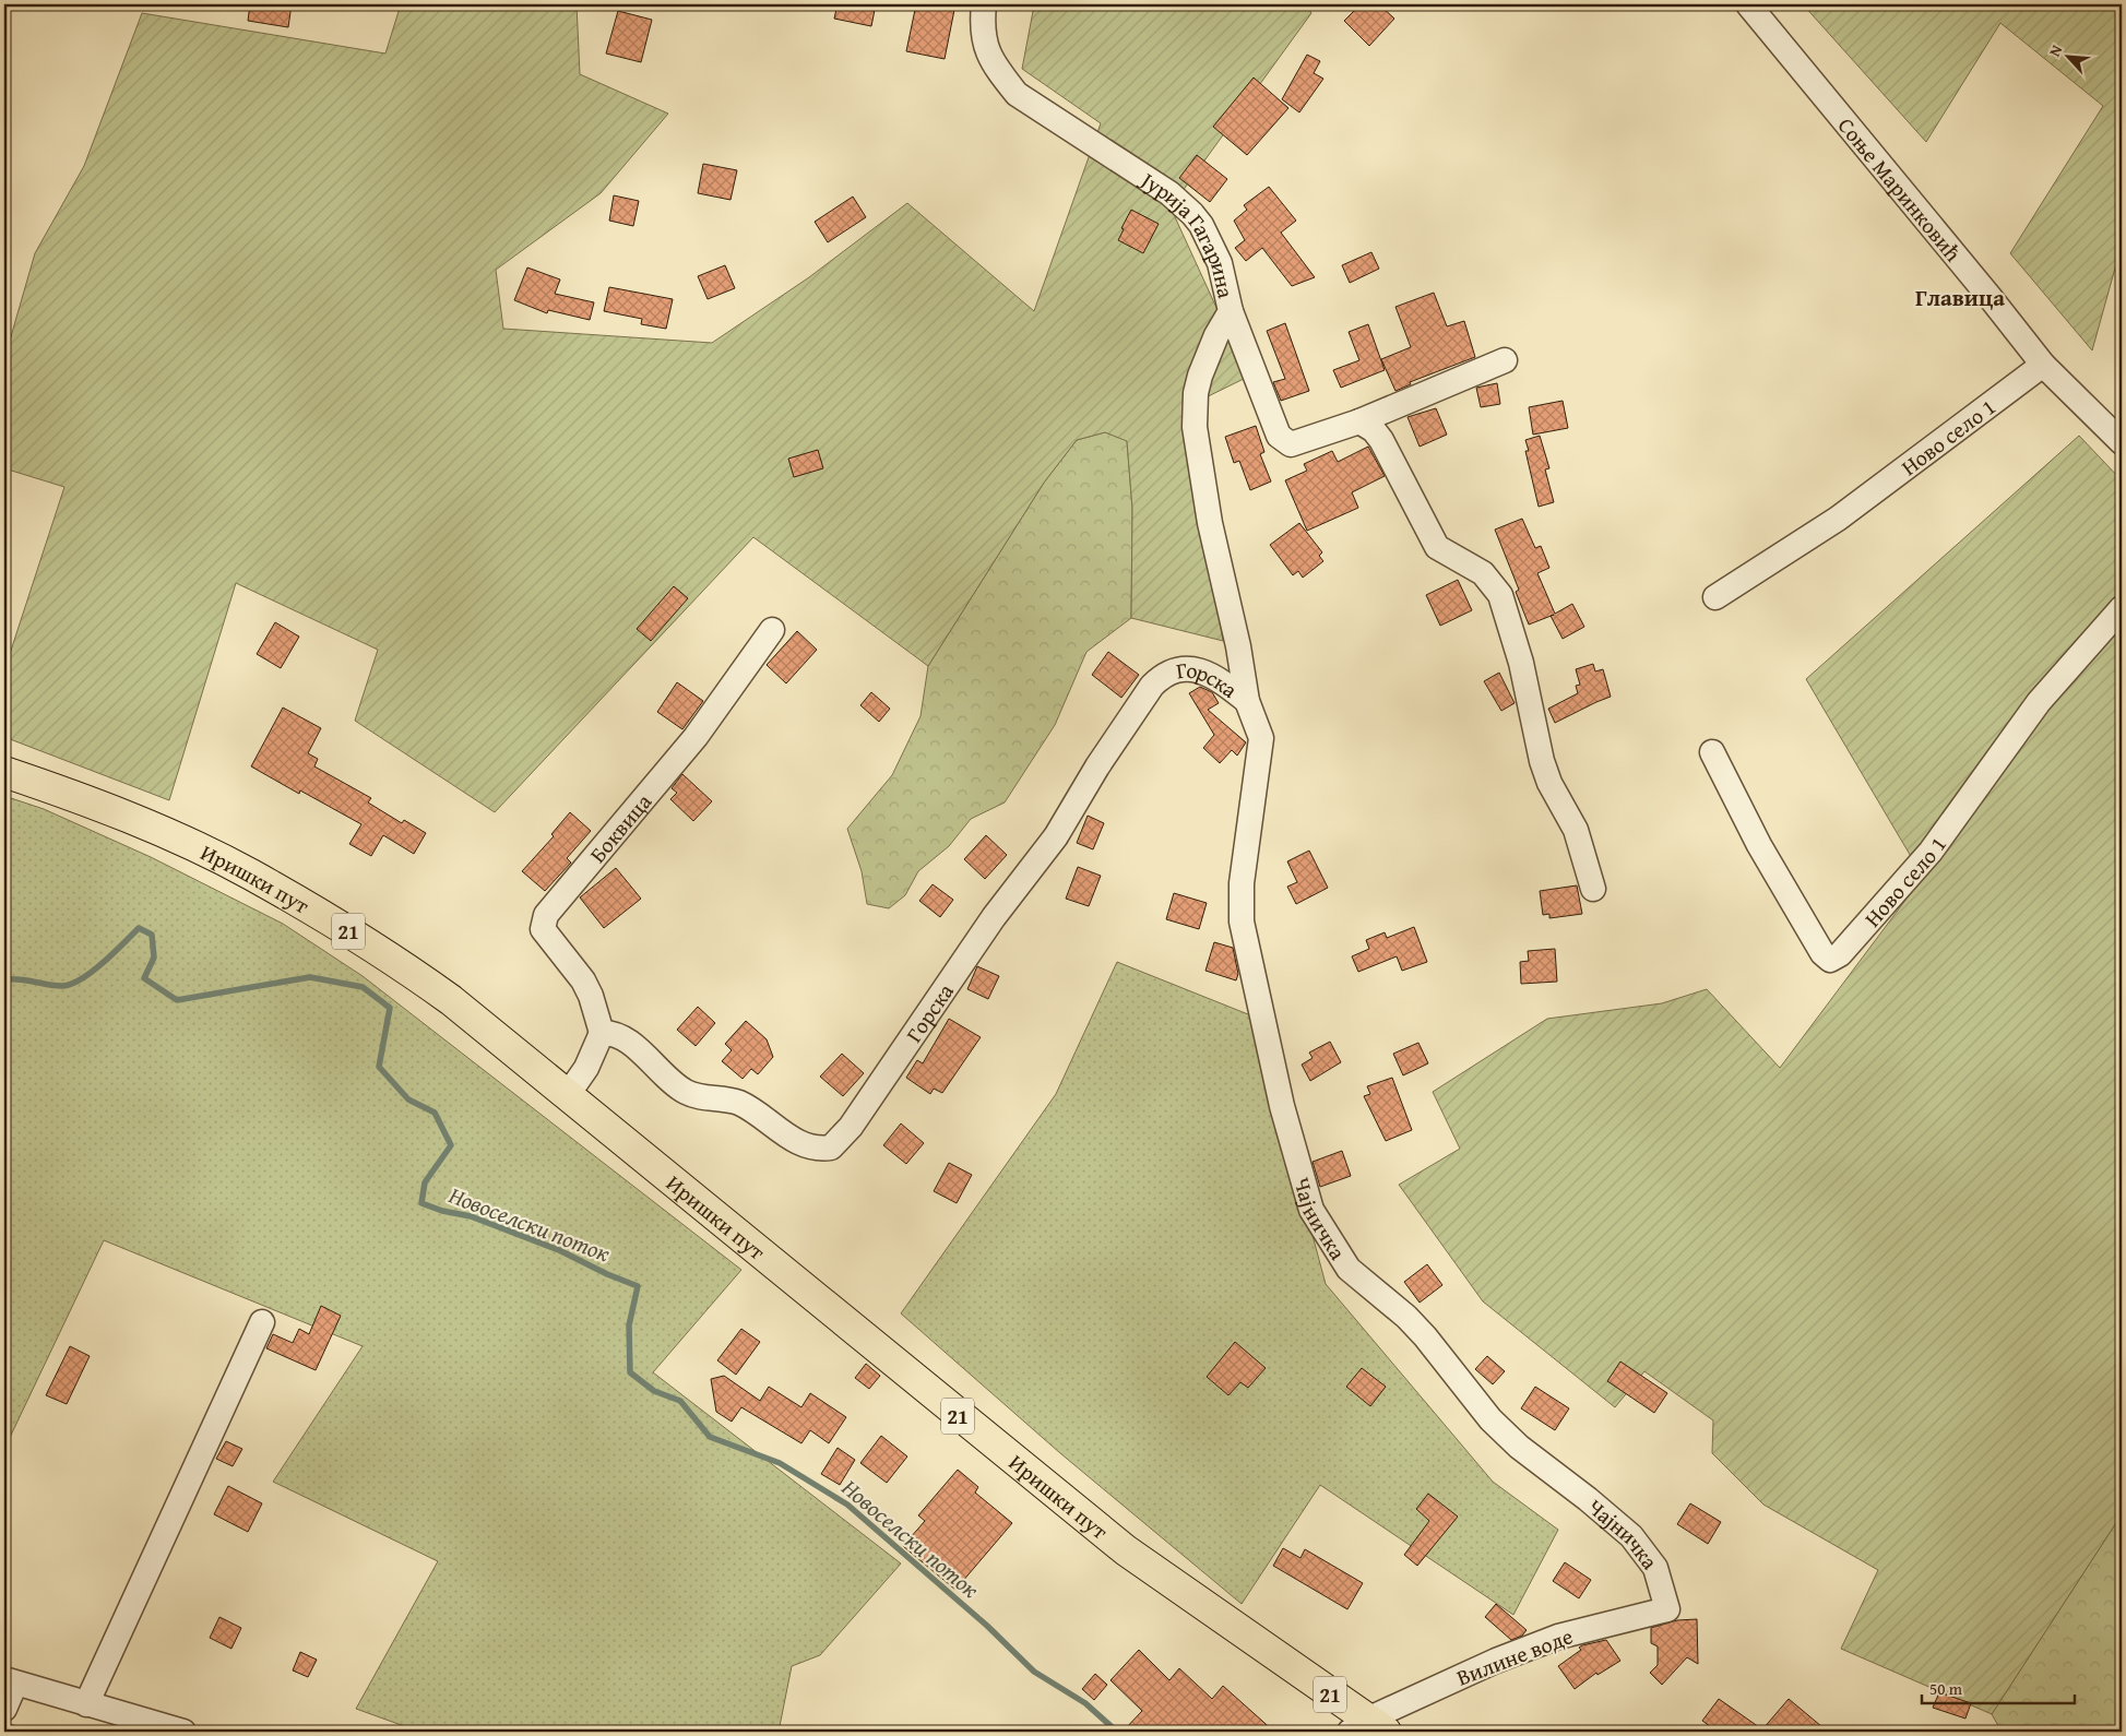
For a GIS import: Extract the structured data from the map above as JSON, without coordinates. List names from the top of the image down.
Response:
{
  "streets": {
    "main road": ["Иришки пут", "21"],
    "street": [
      "Соње Маринковић",
      "Јурија Гагарина",
      "Ново село 1",
      "Горска",
      "Боквица",
      "Чајничка",
      "Вилине воде"
    ]
  },
  "crossings": [
    ["Соње Маринковић", "Ново село 1"],
    ["Јурија Гагарина", "Горска"],
    ["Јурија Гагарина", "Чајничка"],
    ["Горска", "Боквица"],
    ["Горска", "Чајничка"],
    ["Иришки пут", "Вилине воде"],
    ["Чајничка", "Вилине воде"]
  ],
  "districts": ["Главица"],
  "water": ["Новоселски поток"],
  "scale_bar": "50 m",
  "north": "top left"
}
